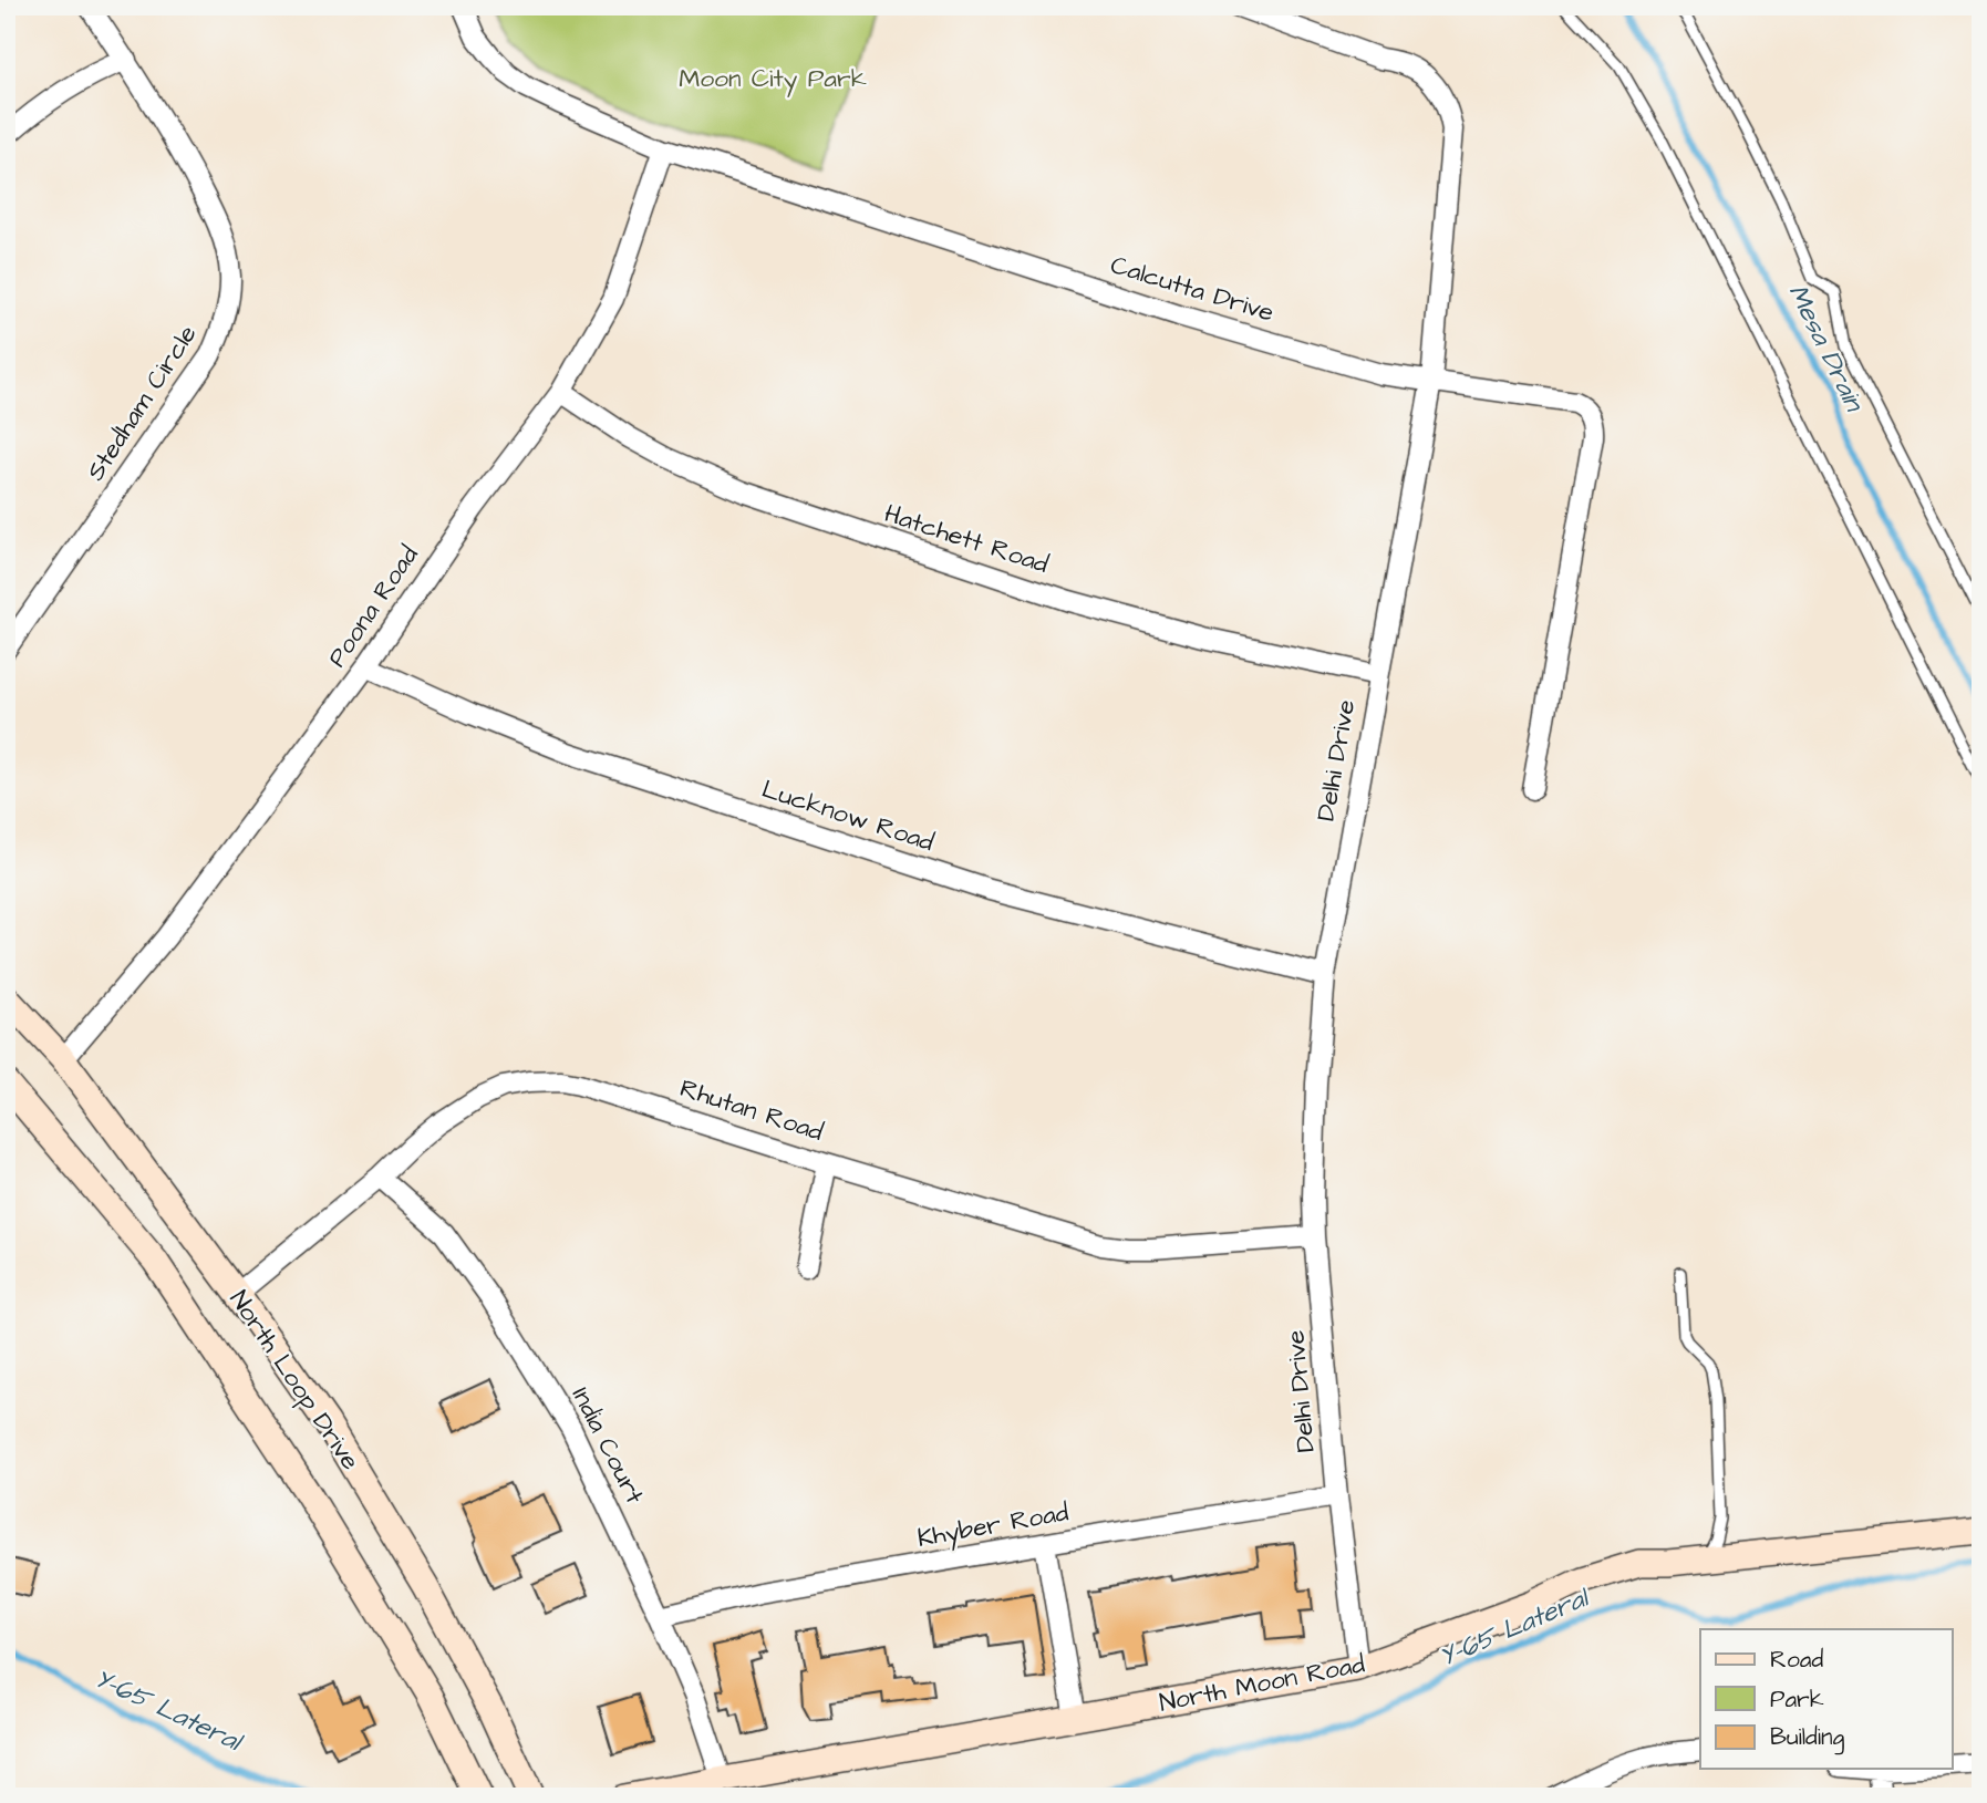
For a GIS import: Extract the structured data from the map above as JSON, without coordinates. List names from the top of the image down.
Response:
{
  "streets": {
    "main road": ["North Loop Drive", "North Moon Road"],
    "street": [
      "Calcutta Drive",
      "Stedham Circle",
      "Hatchett Road",
      "Poona Road",
      "Delhi Drive",
      "Lucknow Road",
      "Rhutan Road",
      "India Court",
      "Khyber Road"
    ]
  },
  "crossings": [
    ["Calcutta Drive", "Poona Road"],
    ["Calcutta Drive", "Delhi Drive"],
    ["Hatchett Road", "Poona Road"],
    ["Hatchett Road", "Delhi Drive"],
    ["Poona Road", "Lucknow Road"],
    ["Poona Road", "North Loop Drive"],
    ["Delhi Drive", "Lucknow Road"],
    ["Delhi Drive", "Rhutan Road"],
    ["Delhi Drive", "Khyber Road"],
    ["Delhi Drive", "North Moon Road"],
    ["Rhutan Road", "North Loop Drive"],
    ["Rhutan Road", "India Court"],
    ["India Court", "Khyber Road"],
    ["India Court", "North Moon Road"]
  ],
  "water": ["Mesa Drain", "Y-65 Lateral"],
  "parks": ["Moon City Park"],
  "legend": ["Road", "Park", "Building"]
}
